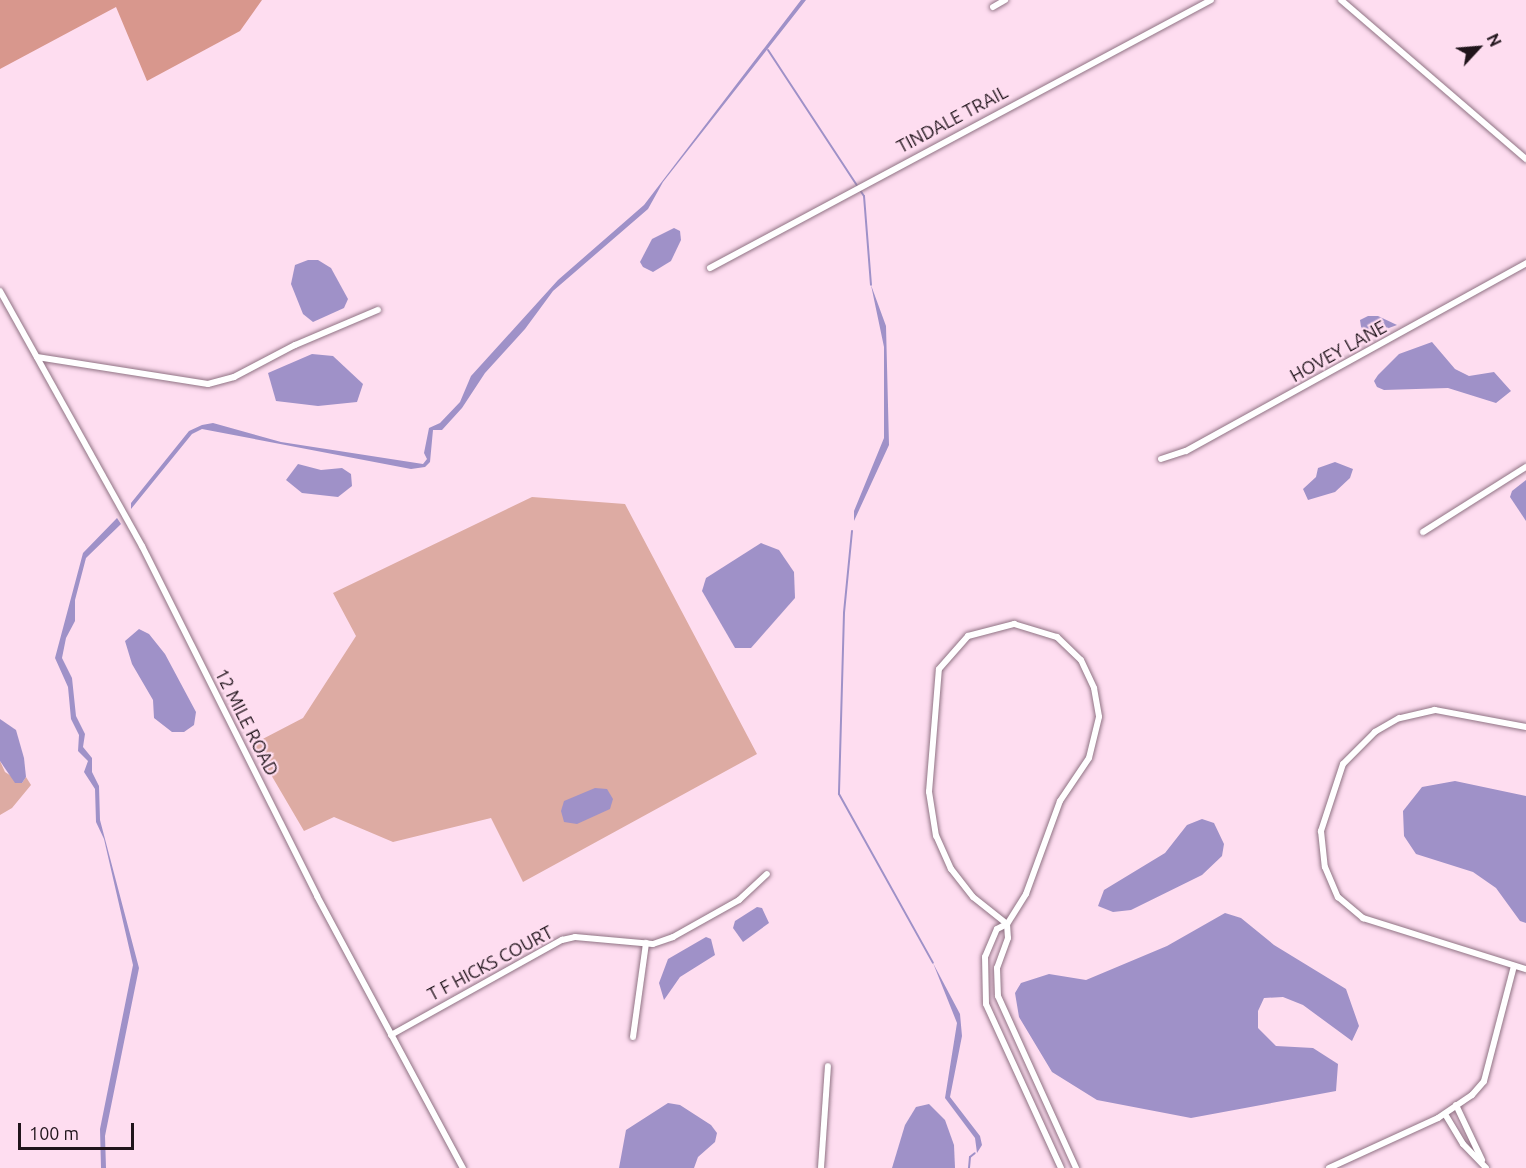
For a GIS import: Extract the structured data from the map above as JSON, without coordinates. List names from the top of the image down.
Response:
{
  "streets": {
    "street": [
      "TINDALE TRAIL",
      "HOVEY LANE",
      "12 MILE ROAD",
      "T F HICKS COURT"
    ]
  },
  "crossings": [
    ["12 MILE ROAD", "T F HICKS COURT"]
  ],
  "scale_bar": "100 m",
  "north": "top right"
}
